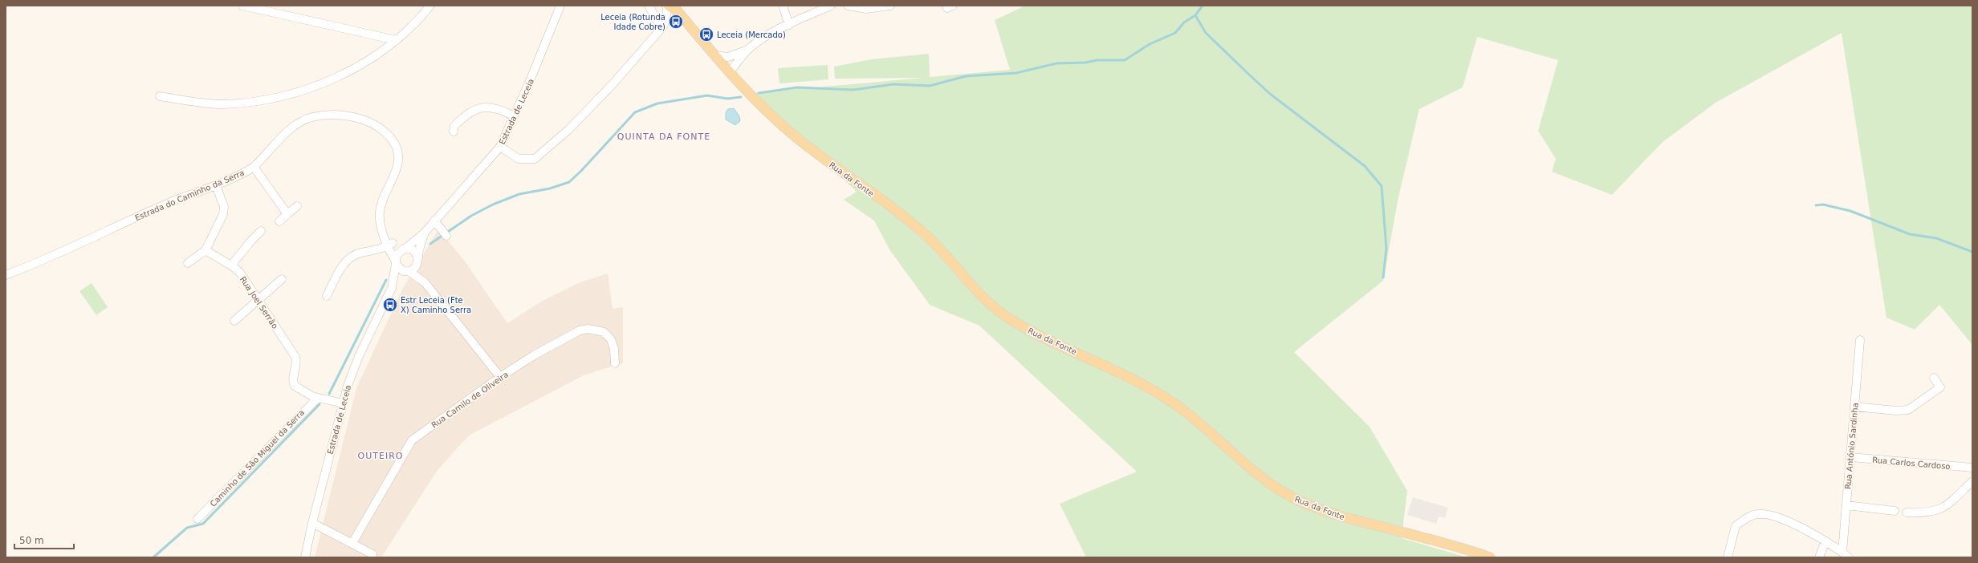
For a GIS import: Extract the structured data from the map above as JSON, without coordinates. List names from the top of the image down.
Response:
{
  "streets": {
    "main road": ["Rua da Fonte"],
    "street": [
      "Estrada de Leceia",
      "Estrada do Caminho da Serra",
      "Rua Joel Serrão",
      "Rua Camilo de Oliveira",
      "Rua António Sardinha",
      "Caminho de São Miguel da Serra",
      "Rua Carlos Cardoso"
    ]
  },
  "crossings": [
    ["Estrada de Leceia", "Estrada do Caminho da Serra"],
    ["Estrada de Leceia", "Rua Joel Serrão"],
    ["Rua Joel Serrão", "Caminho de São Miguel da Serra"],
    ["Rua António Sardinha", "Rua Carlos Cardoso"]
  ],
  "districts": ["QUINTA DA FONTE", "OUTEIRO"],
  "places": {
    "bus stop": ["Leceia (Rotunda Idade Cobre)", "Leceia (Mercado)", "Estr Leceia (Fte X) Caminho Serra"]
  },
  "scale_bar": "50 m"
}
